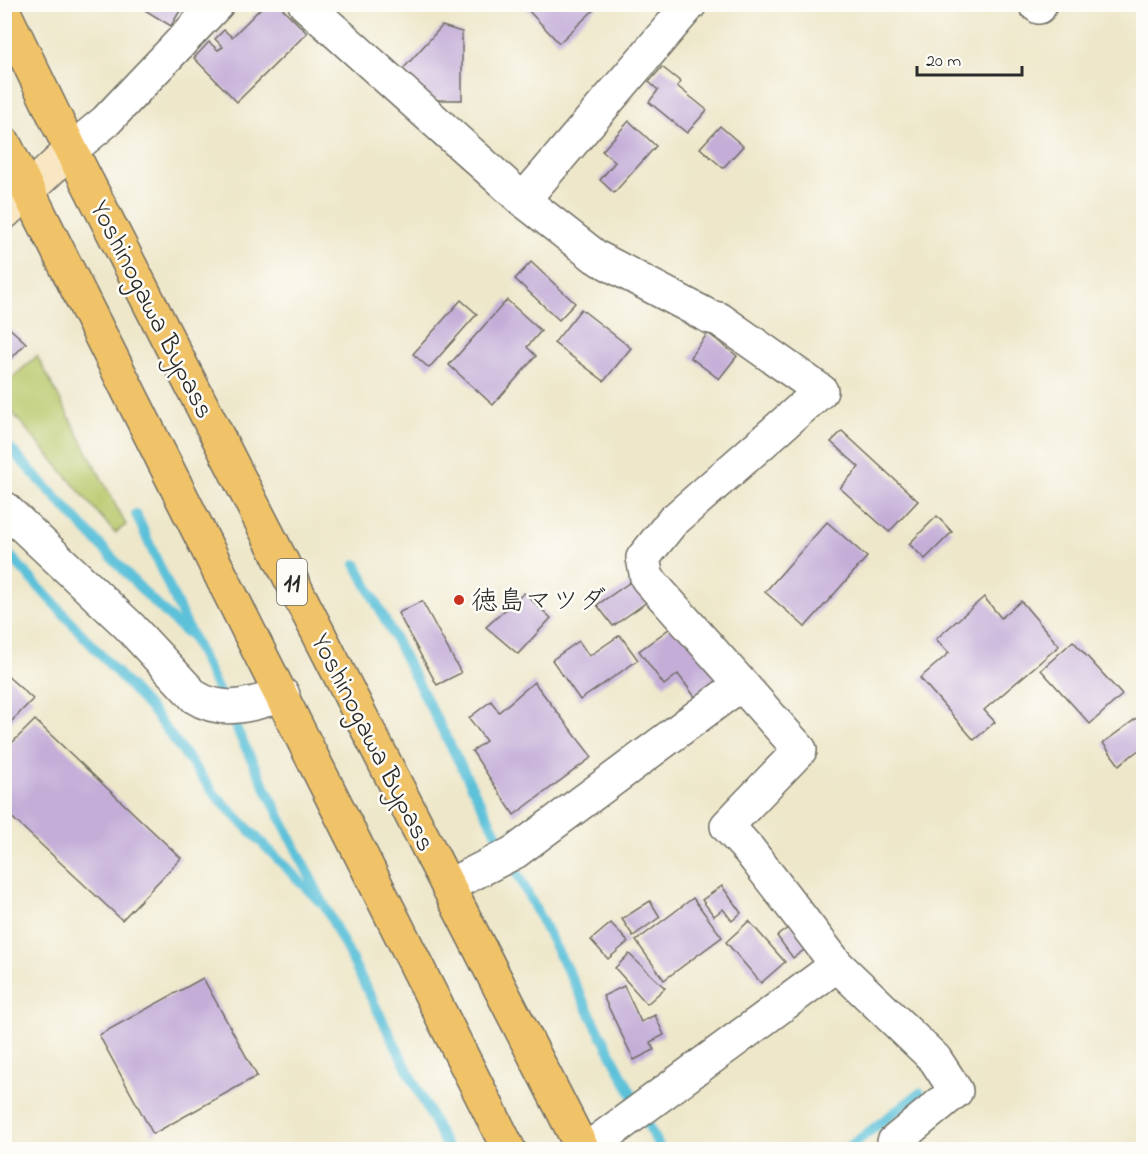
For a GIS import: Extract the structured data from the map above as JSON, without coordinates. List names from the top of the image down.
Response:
{
  "streets": {
    "highway": ["Yoshinogawa Bypass", "11"]
  },
  "places": ["徳島マツダ"],
  "scale_bar": "20 m"
}
